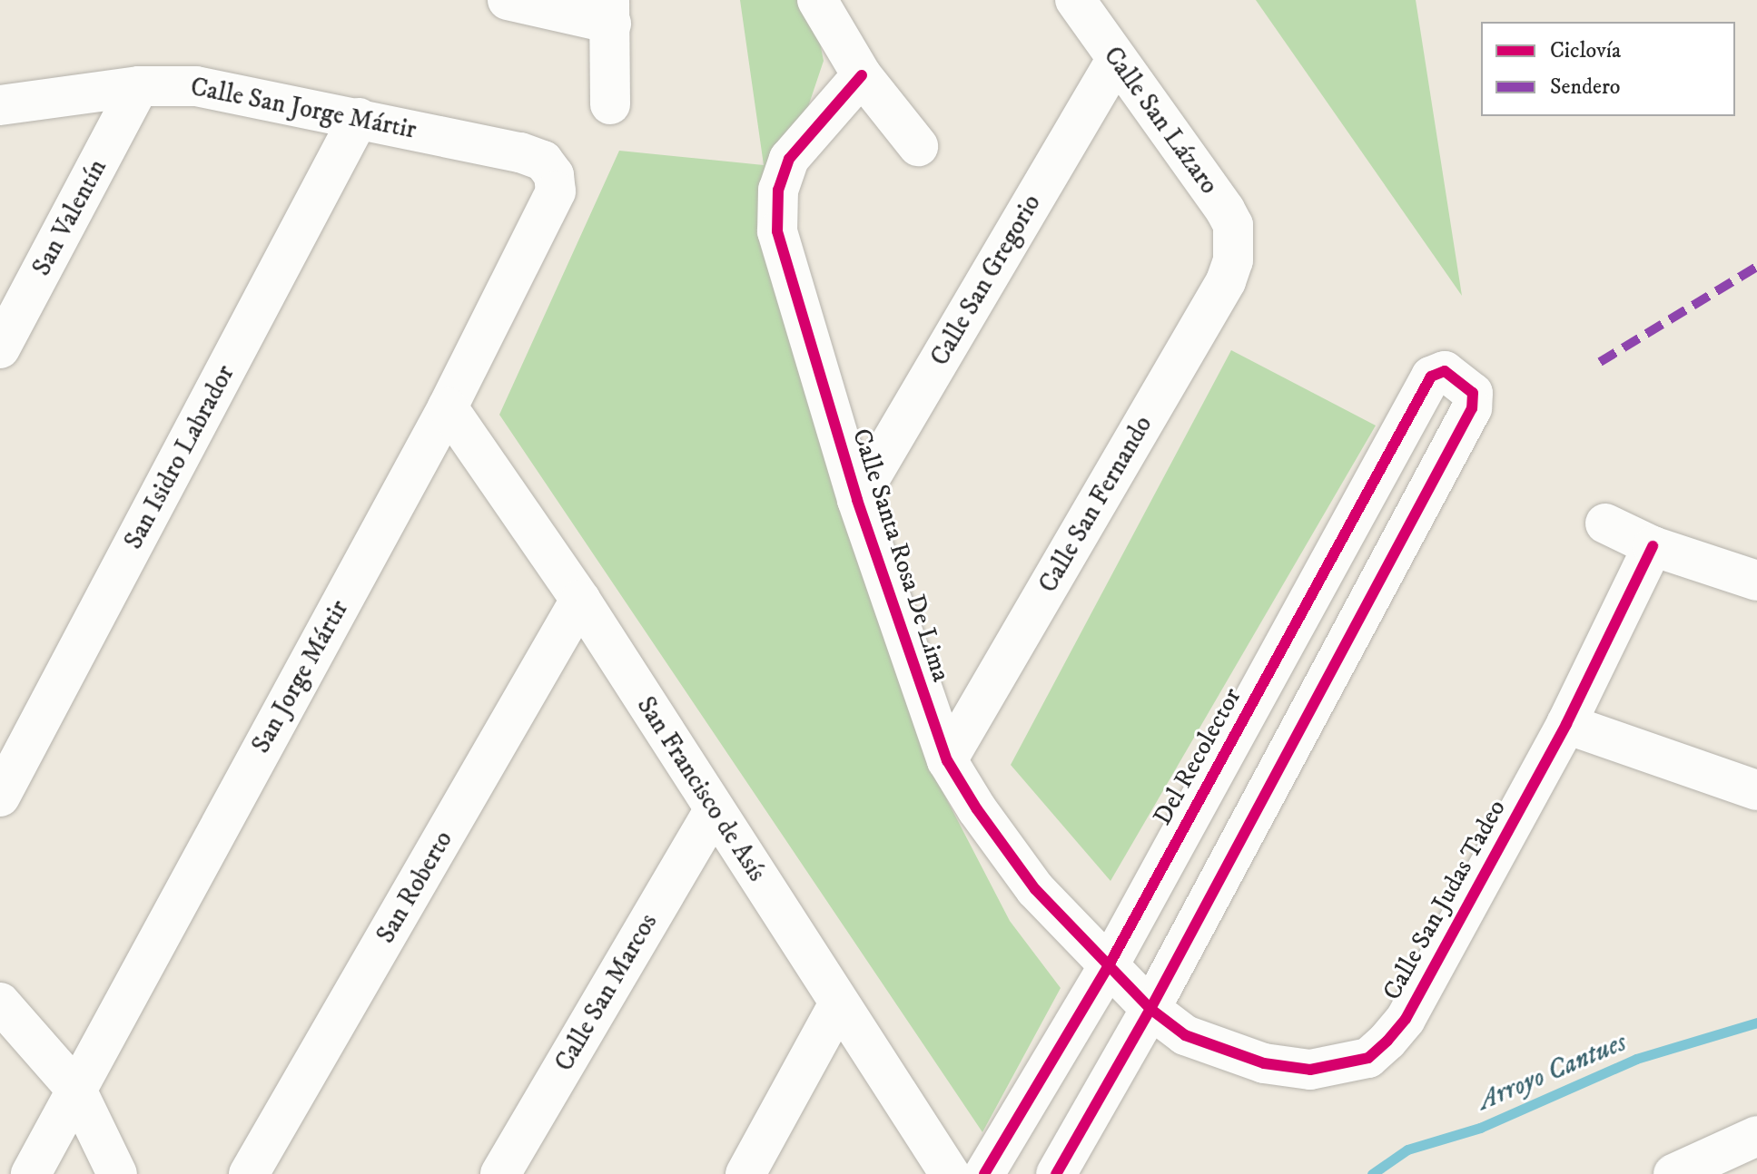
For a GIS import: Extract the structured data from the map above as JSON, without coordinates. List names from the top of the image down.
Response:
{
  "streets": {
    "street": [
      "Calle San Jorge Mártir",
      "Calle San Lázaro",
      "San Valentín",
      "Calle San Gregorio",
      "San Isidro Labrador",
      "Calle San Fernando",
      "Calle Santa Rosa De Lima",
      "San Jorge Mártir",
      "Del Recolector",
      "San Francisco de Asís",
      "San Roberto",
      "Calle San Judas Tadeo",
      "Calle San Marcos"
    ]
  },
  "crossings": [
    ["Calle San Jorge Mártir", "San Valentín"],
    ["Calle San Jorge Mártir", "San Isidro Labrador"],
    ["Calle San Jorge Mártir", "San Jorge Mártir"],
    ["Calle San Lázaro", "Calle San Gregorio"],
    ["Calle San Lázaro", "Calle San Fernando"],
    ["Calle San Gregorio", "Calle Santa Rosa De Lima"],
    ["Calle San Fernando", "Calle Santa Rosa De Lima"],
    ["Calle Santa Rosa De Lima", "Del Recolector"],
    ["Calle Santa Rosa De Lima", "Calle San Judas Tadeo"],
    ["San Jorge Mártir", "San Francisco de Asís"],
    ["Del Recolector", "Calle San Judas Tadeo"],
    ["San Francisco de Asís", "San Roberto"],
    ["San Francisco de Asís", "Calle San Marcos"]
  ],
  "water": ["Arroyo Cantues"],
  "legend": ["Ciclovía", "Sendero"]
}
